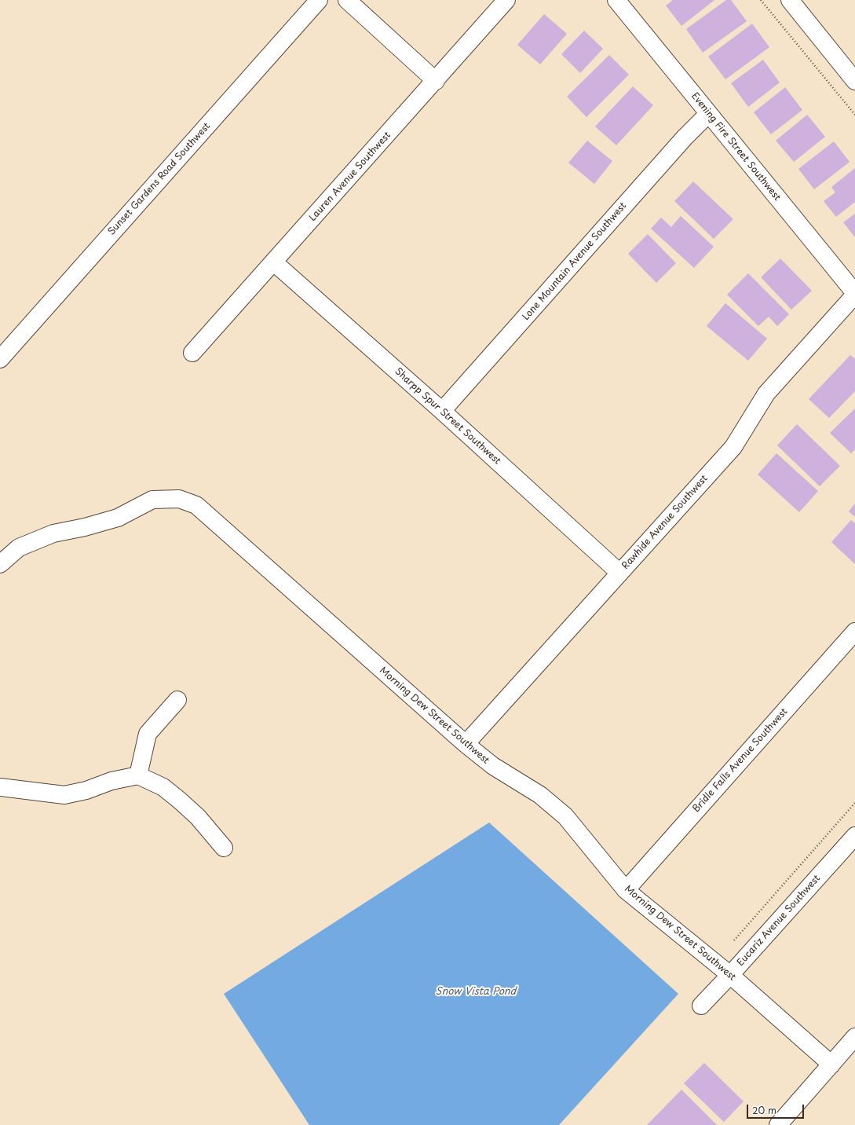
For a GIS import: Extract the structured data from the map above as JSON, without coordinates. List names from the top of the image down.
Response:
{
  "streets": {
    "street": [
      "Evening Fire Street Southwest",
      "Lauren Avenue Southwest",
      "Sunset Gardens Road Southwest",
      "Lone Mountain Avenue Southwest",
      "Sharpp Spur Street Southwest",
      "Rawhide Avenue Southwest",
      "Morning Dew Street Southwest",
      "Bridle Falls Avenue Southwest",
      "Eucariz Avenue Southwest"
    ]
  },
  "crossings": [
    ["Evening Fire Street Southwest", "Lone Mountain Avenue Southwest"],
    ["Evening Fire Street Southwest", "Rawhide Avenue Southwest"],
    ["Lauren Avenue Southwest", "Sharpp Spur Street Southwest"],
    ["Lone Mountain Avenue Southwest", "Sharpp Spur Street Southwest"],
    ["Sharpp Spur Street Southwest", "Rawhide Avenue Southwest"],
    ["Rawhide Avenue Southwest", "Morning Dew Street Southwest"],
    ["Morning Dew Street Southwest", "Bridle Falls Avenue Southwest"],
    ["Morning Dew Street Southwest", "Eucariz Avenue Southwest"]
  ],
  "water": ["Snow Vista Pond"],
  "scale_bar": "20 m"
}
